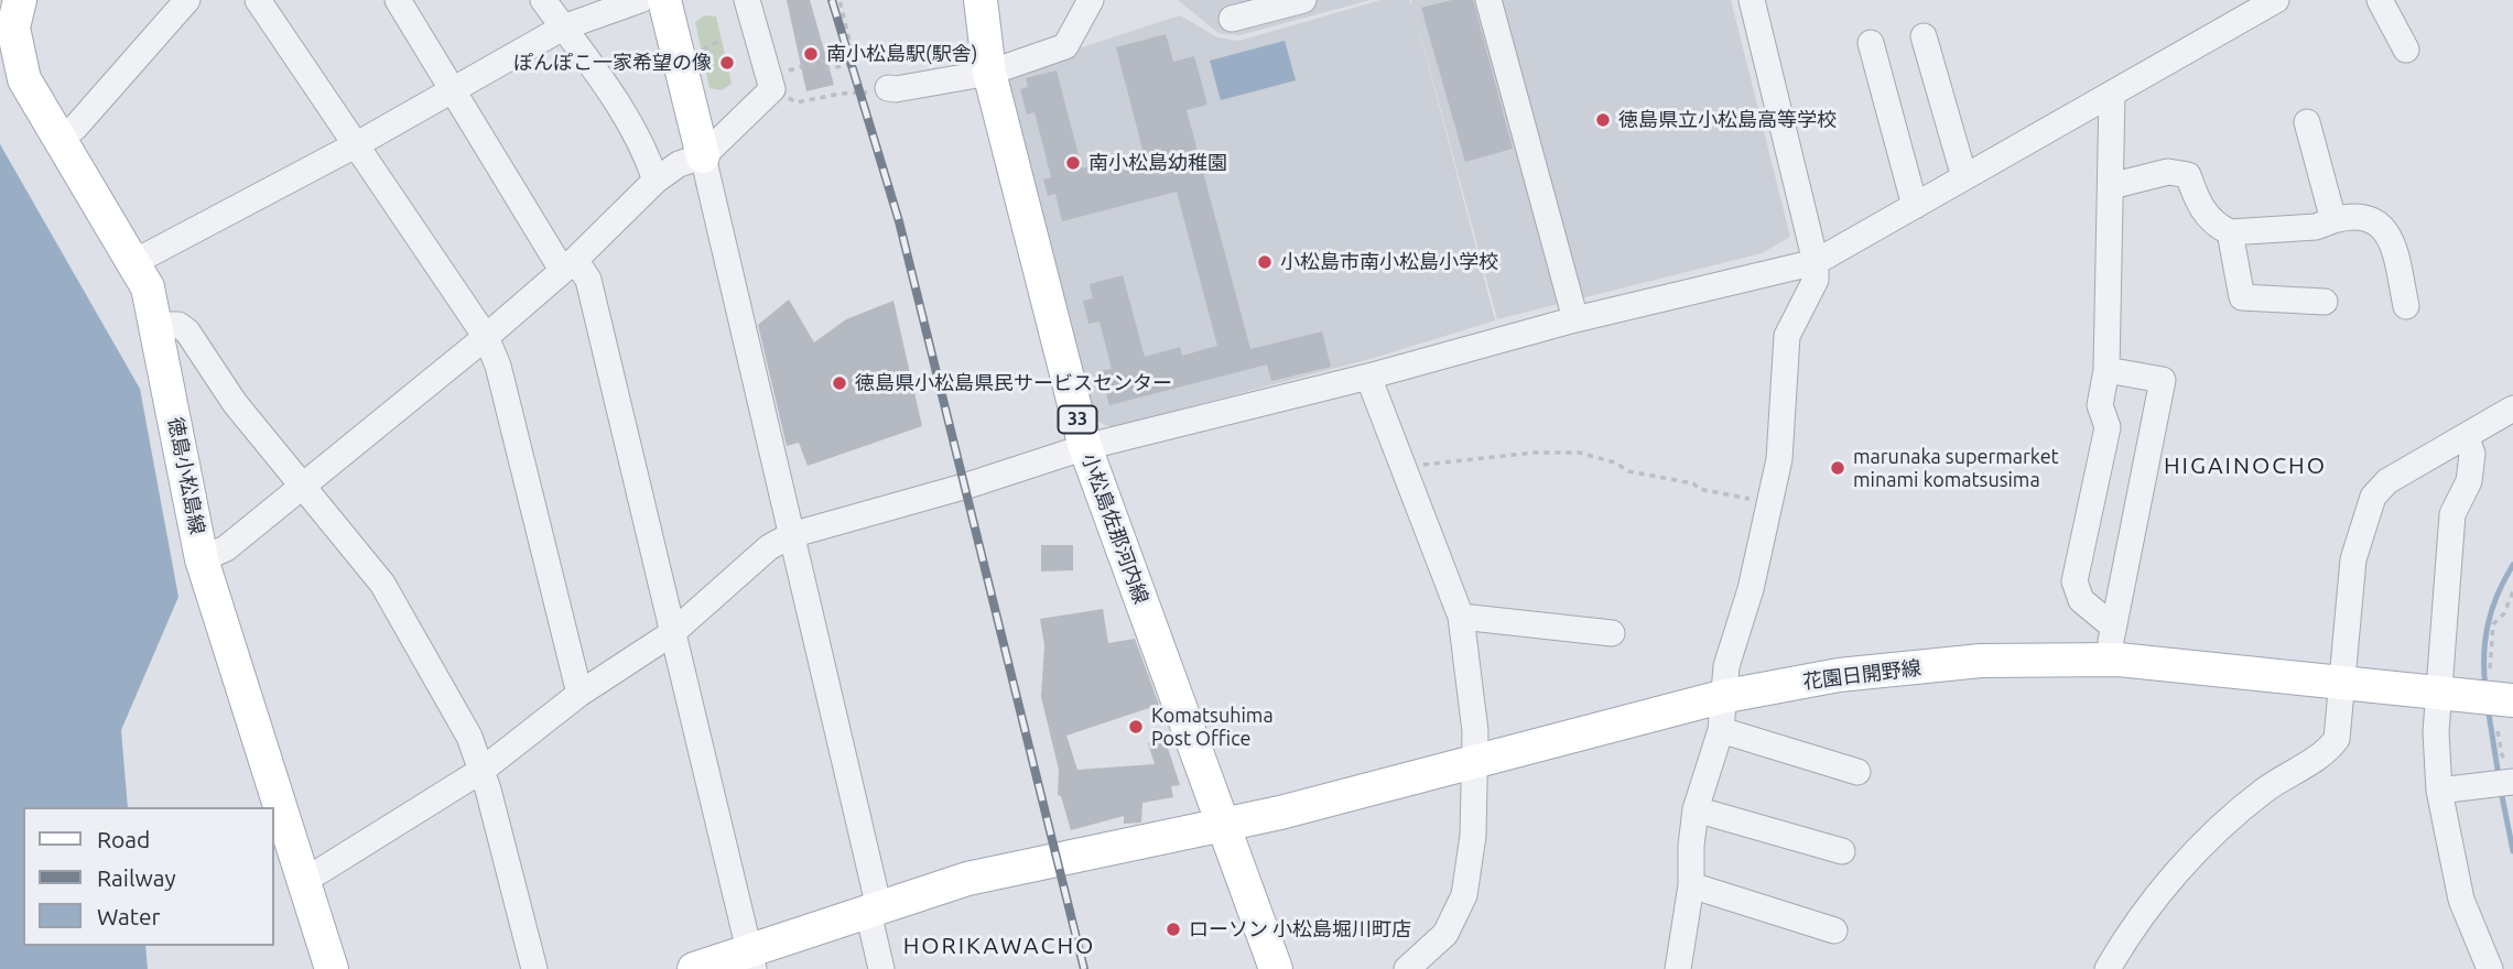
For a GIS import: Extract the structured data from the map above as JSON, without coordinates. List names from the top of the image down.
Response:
{
  "streets": {
    "main road": [
      "33",
      "徳島小松島線",
      "小松島佐那河内線",
      "花園日開野線"
    ]
  },
  "crossings": [
    ["小松島佐那河内線", "花園日開野線"]
  ],
  "districts": ["HIGAINOCHO", "HORIKAWACHO"],
  "places": [
    "南小松島駅(駅舎)",
    "ぽんぽこ一家希望の像",
    "徳島県立小松島高等学校",
    "南小松島幼稚園",
    "小松島市南小松島小学校",
    "徳島県小松島県民サービスセンター",
    "marunaka supermarket minami komatsusima",
    "Komatsuhima Post Office",
    "ローソン 小松島堀川町店"
  ],
  "legend": ["Road", "Railway", "Water"]
}
